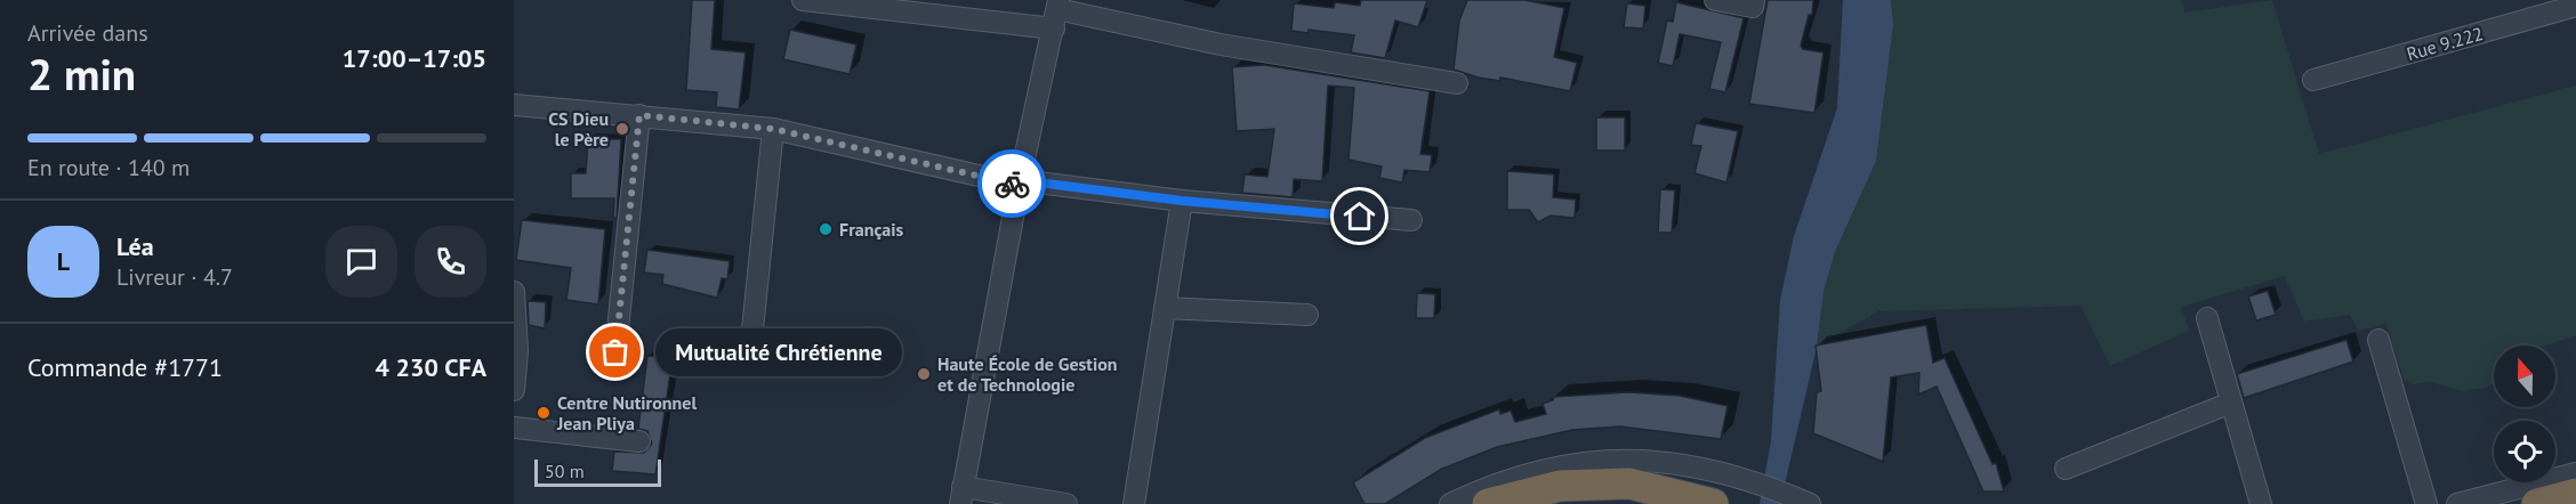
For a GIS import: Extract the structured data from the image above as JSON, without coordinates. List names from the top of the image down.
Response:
{
  "streets": {
    "street": ["Rue 9.222"]
  },
  "places": [
    "CS Dieu le Père",
    "Français",
    "Mutualité Chrétienne",
    "Haute École de Gestion et de Technologie",
    "Centre Nutironnel Jean Pliya"
  ],
  "scale_bar": "50 m",
  "north": "top",
  "page": {
    "heading": ["2 min", "Arrivée dans", "17:00–17:05"],
    "panel": [
      "Léa",
      "Livreur · 4.7",
      "Commande #1771",
      "4 230 CFA"
    ],
    "bar": "En route · 140 m",
    "round": "L",
    "bubble": "Mutualité Chrétienne",
    "scale": "50 m"
  }
}
